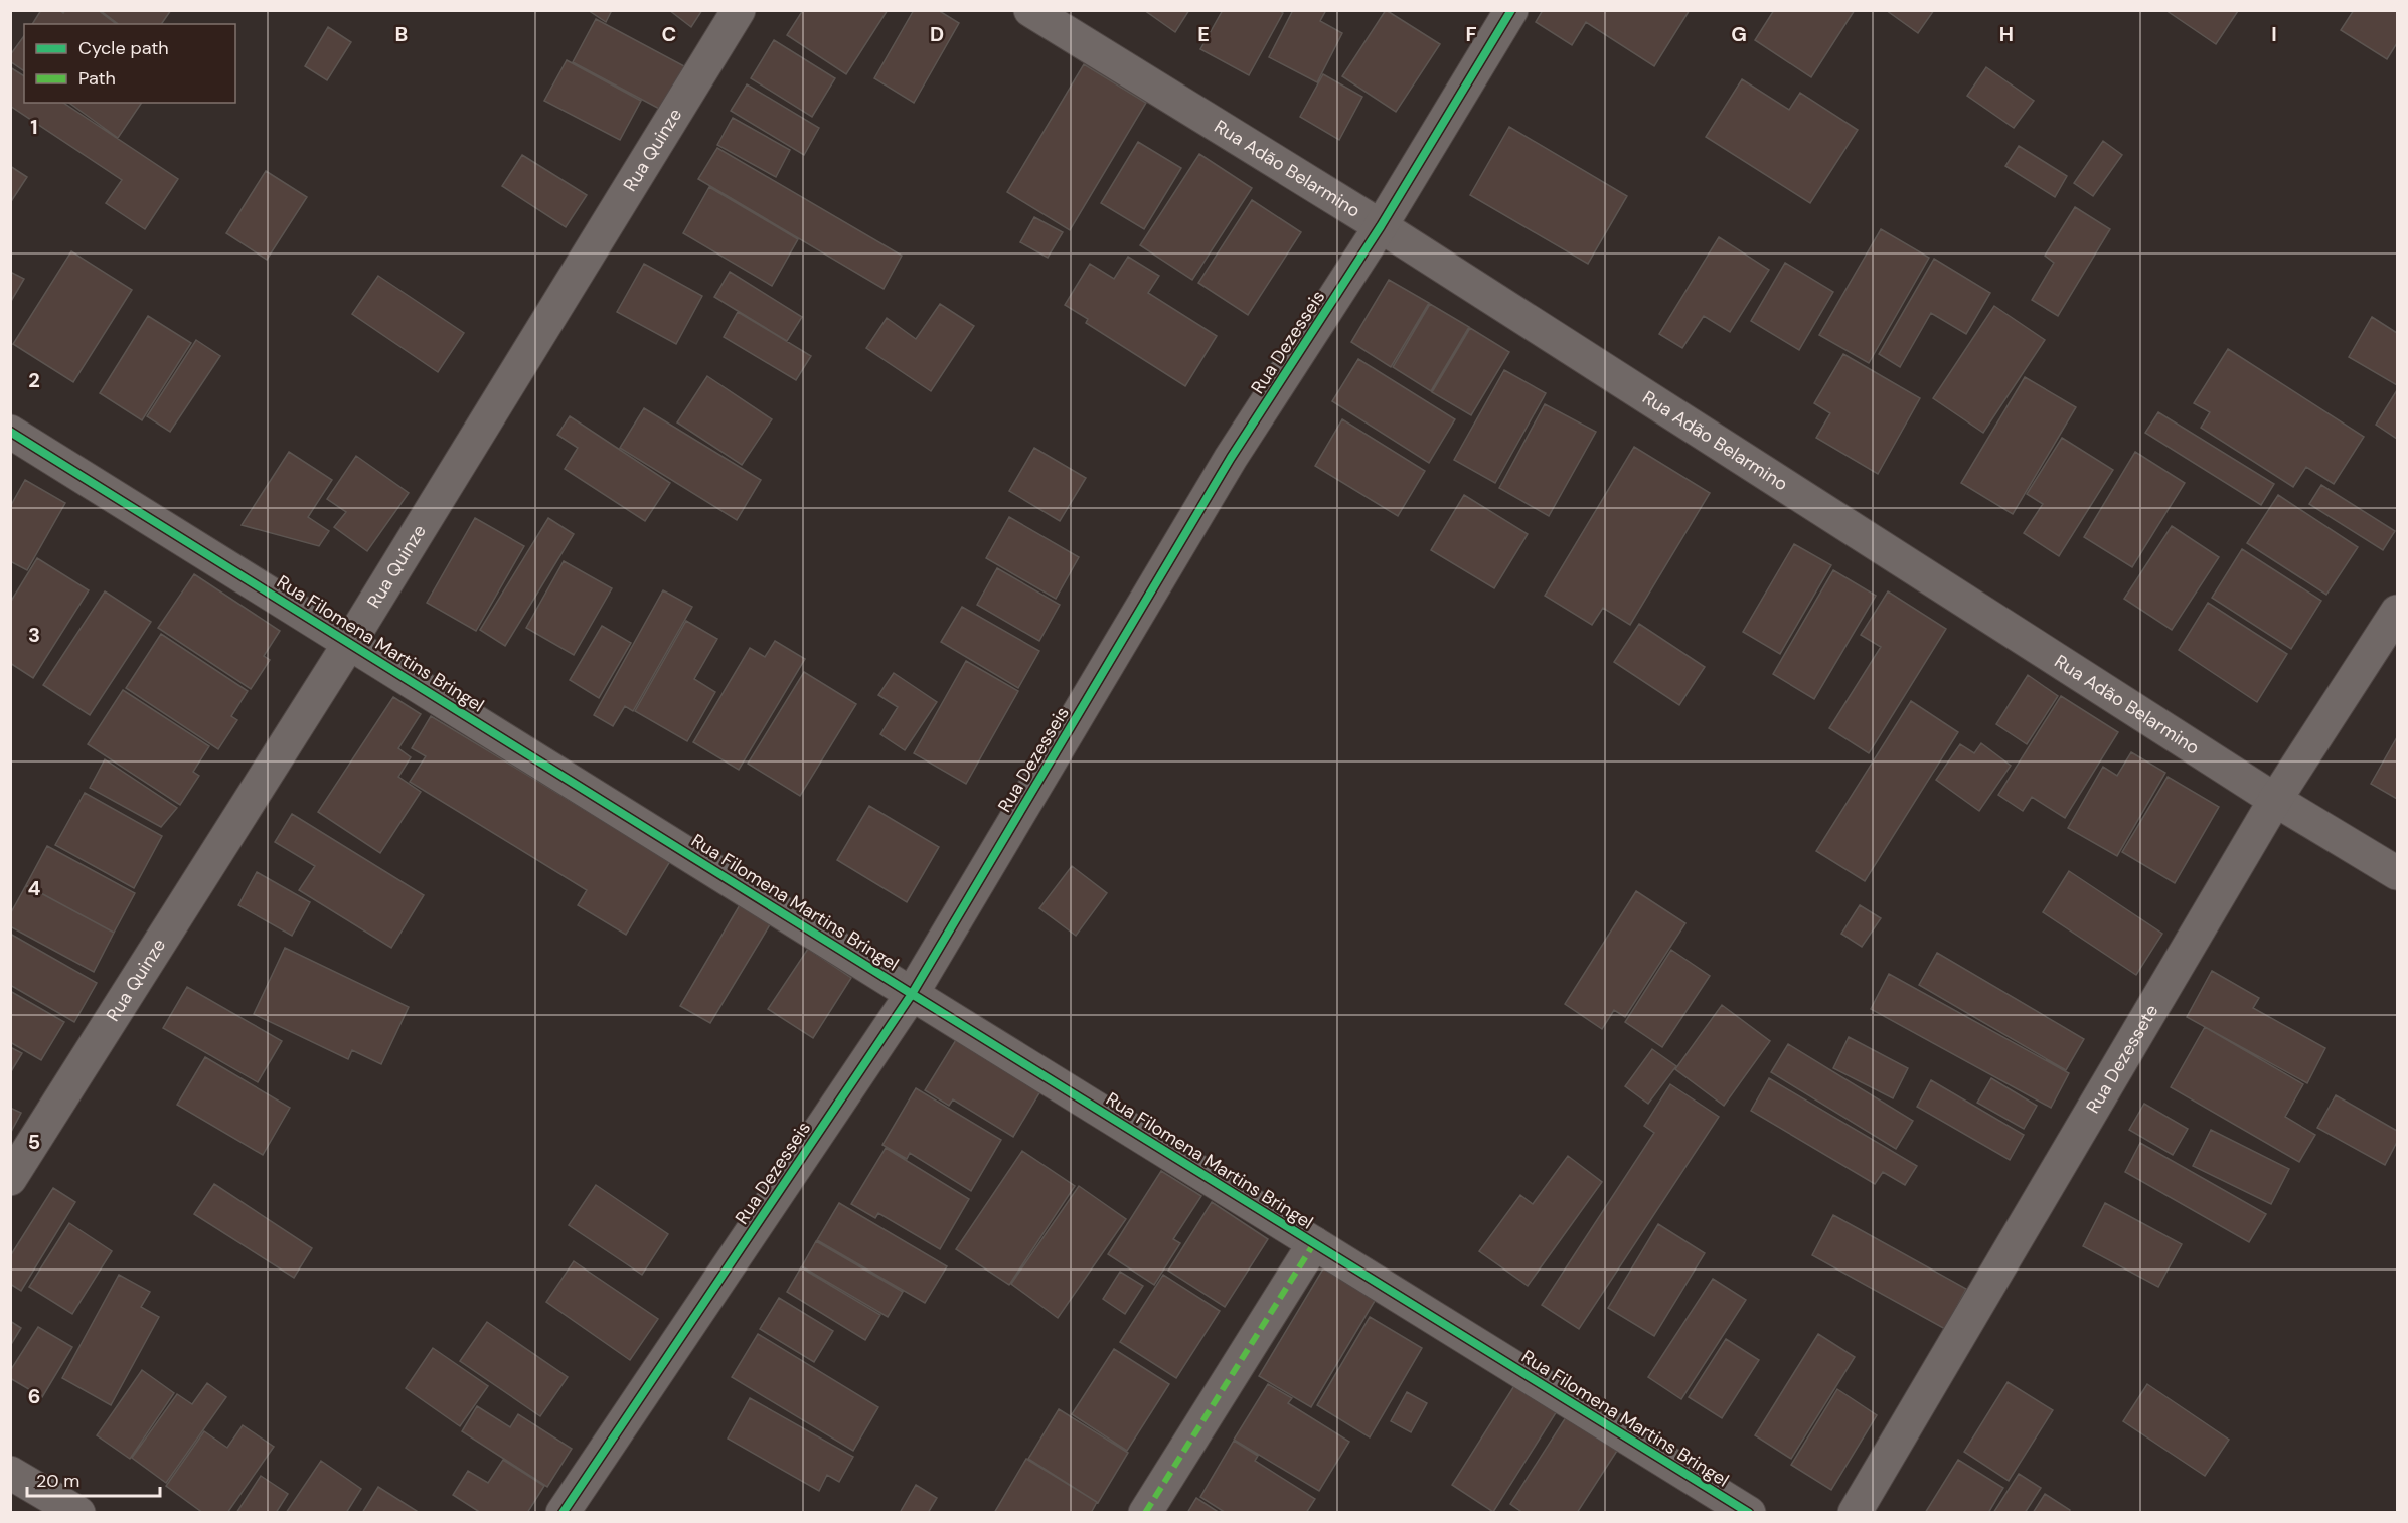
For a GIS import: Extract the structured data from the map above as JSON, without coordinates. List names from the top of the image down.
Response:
{
  "streets": {
    "street": [
      "Rua Quinze",
      "Rua Adão Belarmino",
      "Rua Dezesseis",
      "Rua Filomena Martins Bringel",
      "Rua Dezessete"
    ]
  },
  "crossings": [
    ["Rua Quinze", "Rua Filomena Martins Bringel"],
    ["Rua Adão Belarmino", "Rua Dezesseis"],
    ["Rua Adão Belarmino", "Rua Dezessete"],
    ["Rua Dezesseis", "Rua Filomena Martins Bringel"]
  ],
  "legend": ["Cycle path", "Path"],
  "scale_bar": "20 m",
  "grid": {
    "columns": [
      "B",
      "C",
      "D",
      "E",
      "F",
      "G",
      "H",
      "I"
    ],
    "rows": [
      "1",
      "2",
      "3",
      "4",
      "5",
      "6"
    ]
  }
}
